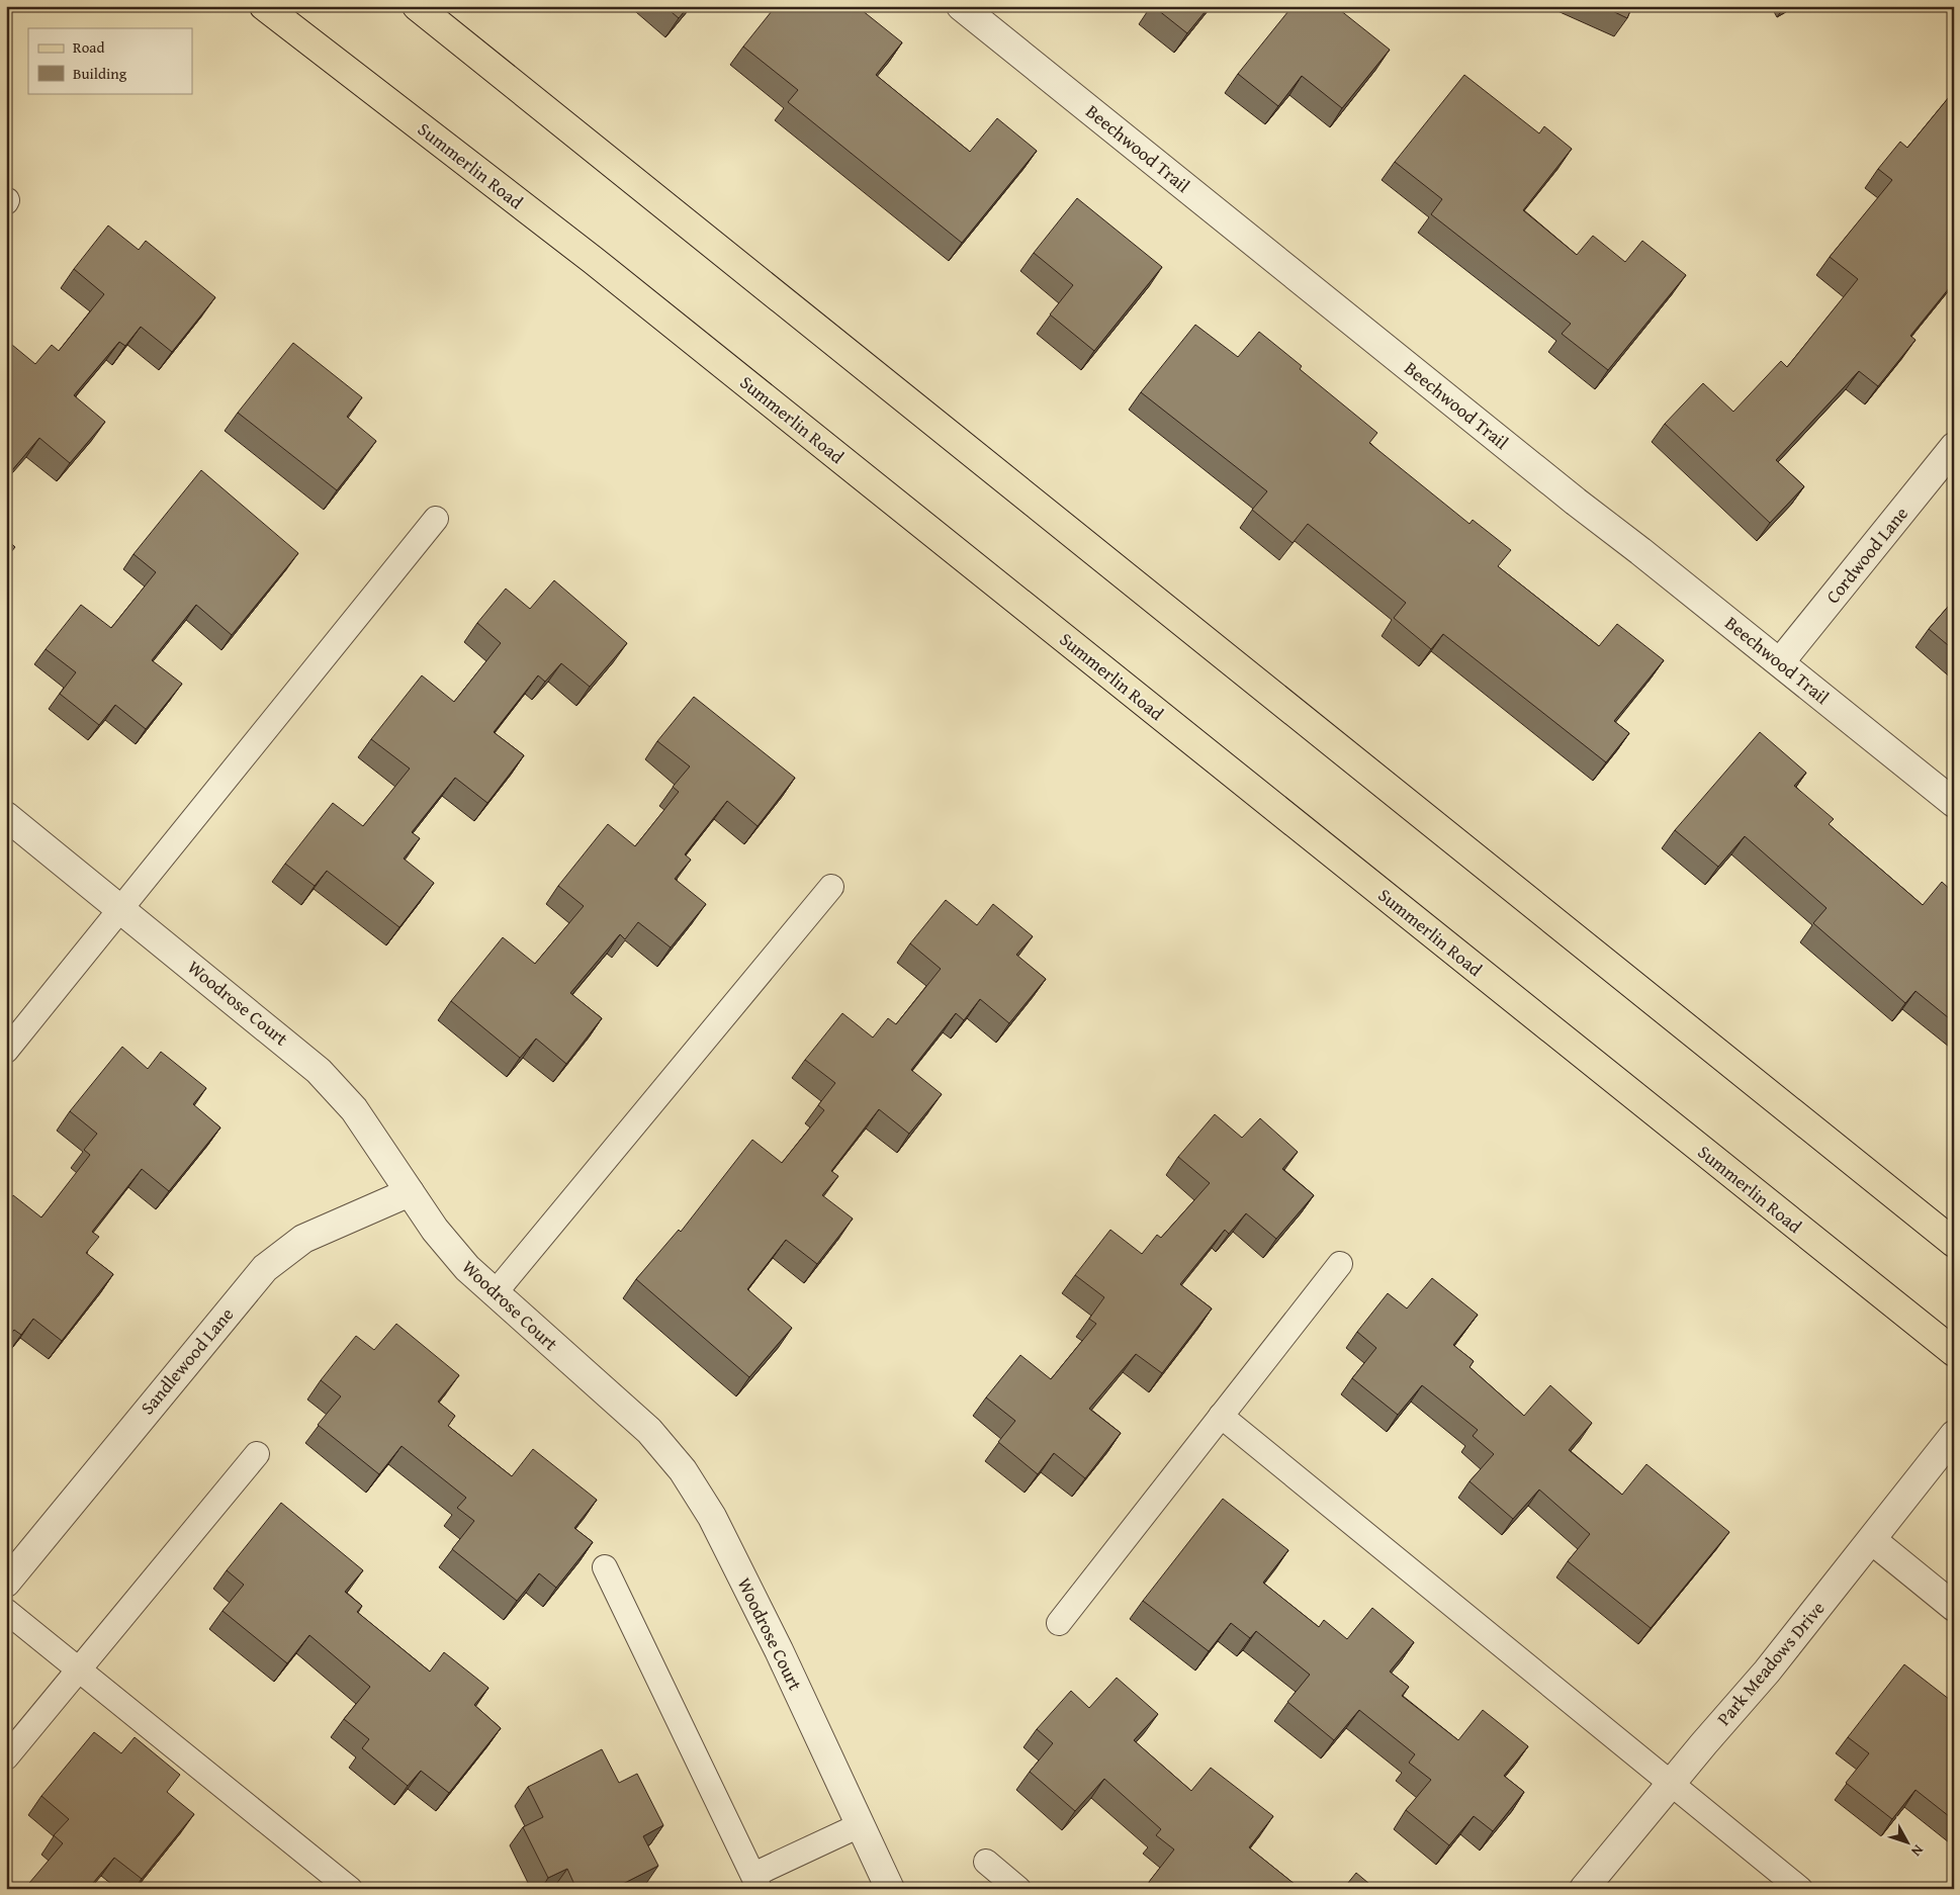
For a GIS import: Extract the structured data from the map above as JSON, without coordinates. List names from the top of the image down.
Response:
{
  "streets": {
    "main road": ["Summerlin Road"],
    "street": [
      "Beechwood Trail",
      "Cordwood Lane",
      "Woodrose Court",
      "Sandlewood Lane",
      "Park Meadows Drive"
    ]
  },
  "crossings": [
    ["Beechwood Trail", "Cordwood Lane"],
    ["Woodrose Court", "Sandlewood Lane"]
  ],
  "legend": ["Road", "Building"],
  "north": "bottom right"
}
